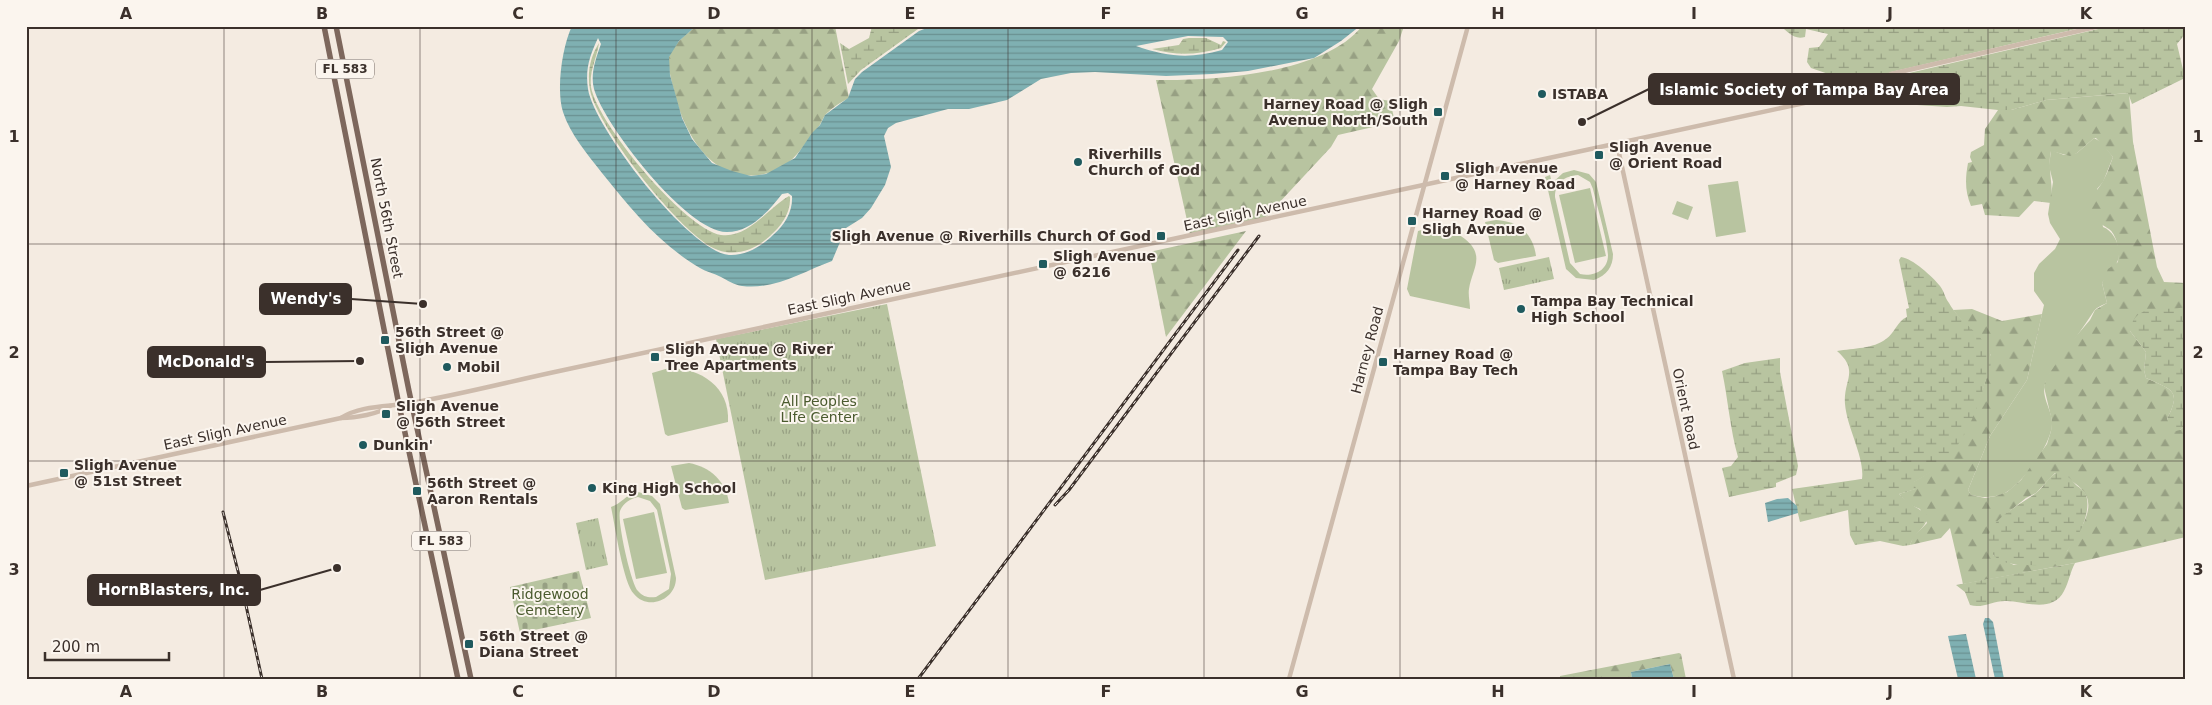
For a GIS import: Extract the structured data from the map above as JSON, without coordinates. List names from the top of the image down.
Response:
{
  "streets": {
    "main road": ["FL 583", "North 56th Street"],
    "street": ["East Sligh Avenue", "Harney Road", "Orient Road"]
  },
  "crossings": [
    ["East Sligh Avenue", "North 56th Street"],
    ["East Sligh Avenue", "Harney Road"],
    ["East Sligh Avenue", "Orient Road"]
  ],
  "parks": ["All Peoples LIfe Center", "Ridgewood Cemetery"],
  "places": {
    "other": [
      "ISTABA",
      "Islamic Society of Tampa Bay Area",
      "Riverhills Church of God",
      "Wendy's",
      "Tampa Bay Technical High School",
      "McDonald's",
      "Mobil",
      "Dunkin'",
      "King High School",
      "HornBlasters, Inc."
    ],
    "transit": [
      "Harney Road @ Sligh Avenue North/South",
      "Sligh Avenue @ Orient Road",
      "Sligh Avenue @ Harney Road",
      "Harney Road @ Sligh Avenue",
      "Sligh Avenue @ Riverhills Church Of God",
      "Sligh Avenue @ 6216",
      "56th Street @ Sligh Avenue",
      "Sligh Avenue @ River Tree Apartments",
      "Harney Road @ Tampa Bay Tech",
      "Sligh Avenue @ 56th Street",
      "Sligh Avenue @ 51st Street",
      "56th Street @ Aaron Rentals",
      "56th Street @ Diana Street"
    ]
  },
  "scale_bar": "200 m",
  "grid": {
    "columns": [
      "A",
      "B",
      "C",
      "D",
      "E",
      "F",
      "G",
      "H",
      "I",
      "J",
      "K"
    ],
    "rows": ["1", "2", "3"]
  }
}
